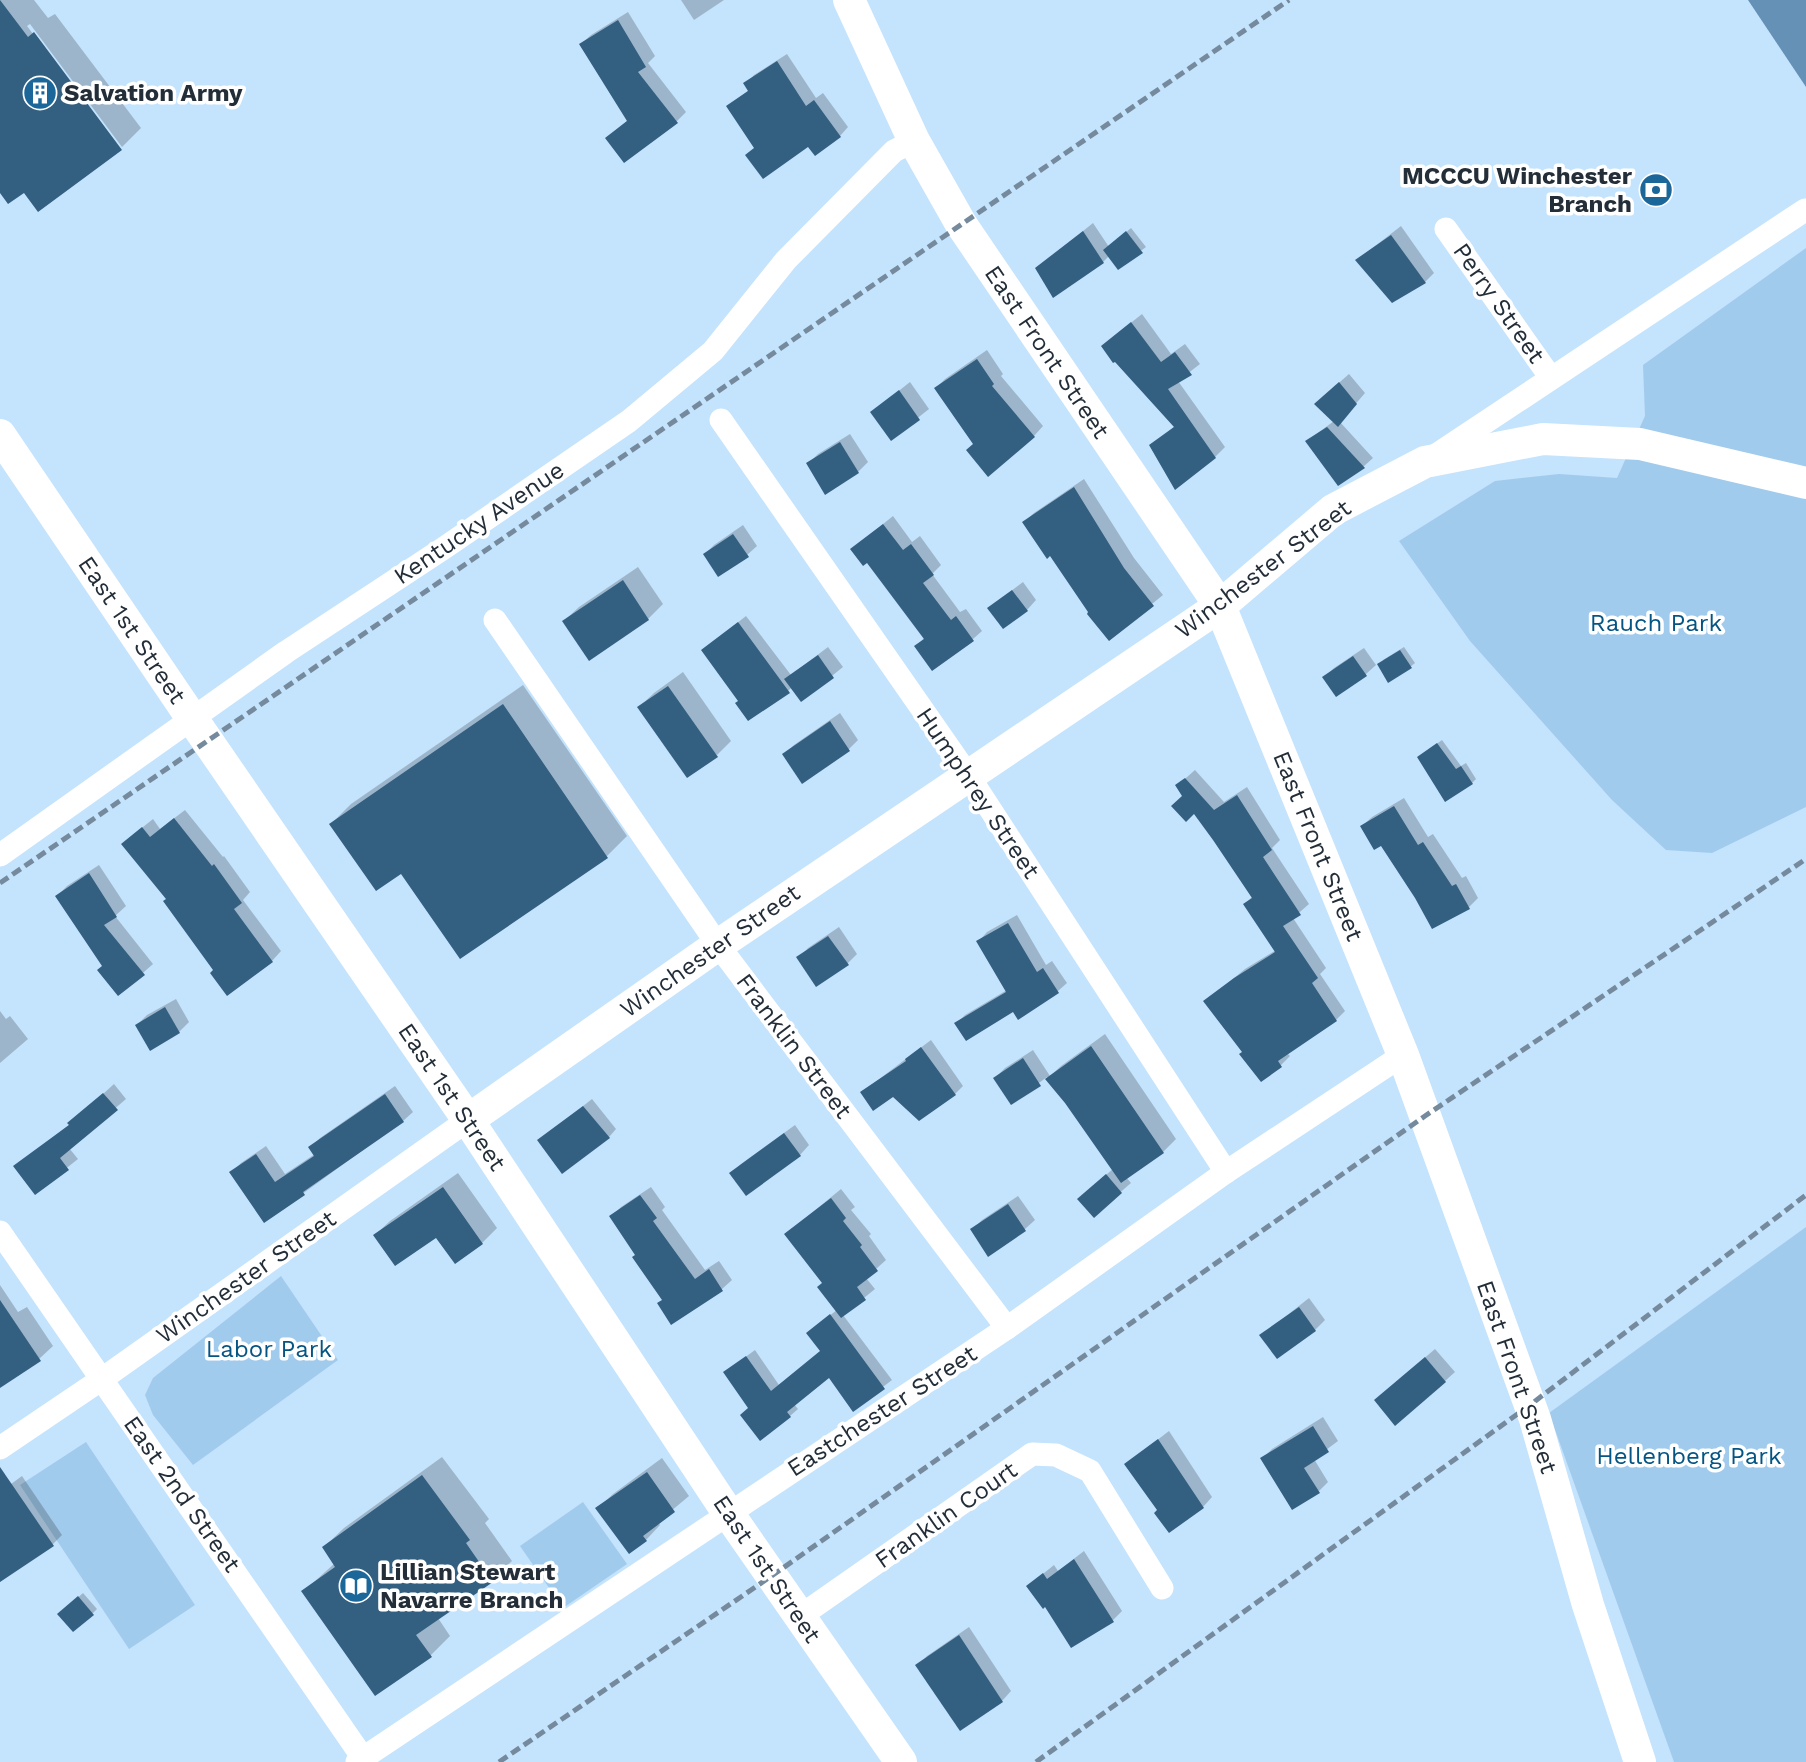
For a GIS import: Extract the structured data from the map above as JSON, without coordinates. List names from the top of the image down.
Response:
{
  "streets": {
    "street": [
      "Perry Street",
      "East Front Street",
      "Kentucky Avenue",
      "Winchester Street",
      "East 1st Street",
      "Humphrey Street",
      "Franklin Street",
      "Eastchester Street",
      "East 2nd Street",
      "Franklin Court"
    ]
  },
  "crossings": [
    ["Perry Street", "Winchester Street"],
    ["East Front Street", "Kentucky Avenue"],
    ["East Front Street", "Winchester Street"],
    ["East Front Street", "Eastchester Street"],
    ["Kentucky Avenue", "East 1st Street"],
    ["Winchester Street", "East 1st Street"],
    ["Winchester Street", "Humphrey Street"],
    ["Winchester Street", "Franklin Street"],
    ["Winchester Street", "East 2nd Street"],
    ["East 1st Street", "Eastchester Street"],
    ["East 1st Street", "Franklin Court"],
    ["Humphrey Street", "Eastchester Street"],
    ["Franklin Street", "Eastchester Street"],
    ["Eastchester Street", "East 2nd Street"]
  ],
  "parks": ["Rauch Park", "Labor Park", "Hellenberg Park"],
  "places": {
    "building": ["Salvation Army"],
    "bank": ["MCCCU Winchester Branch"],
    "library": ["Lillian Stewart Navarre Branch"]
  }
}
